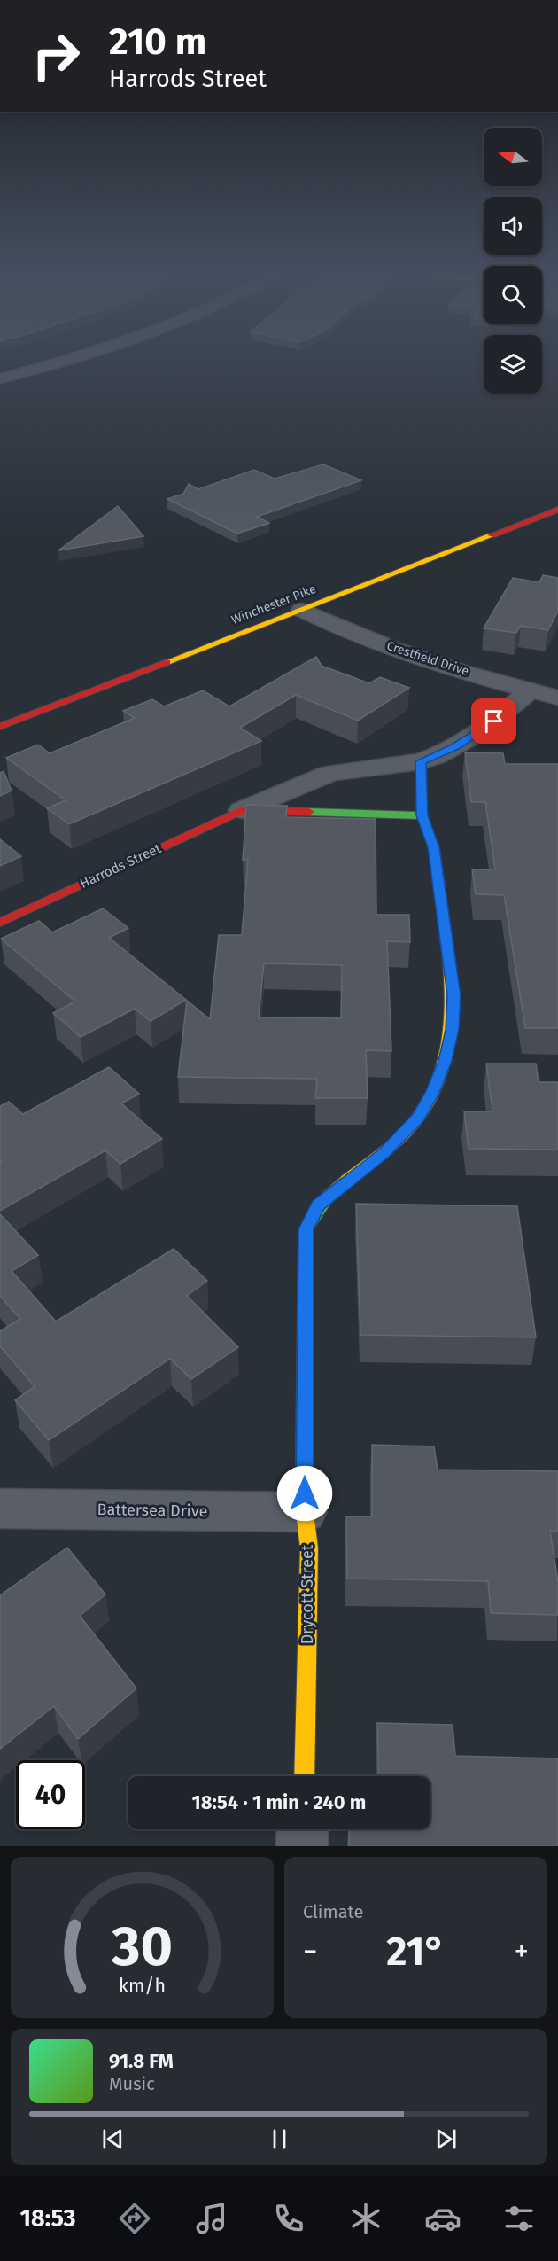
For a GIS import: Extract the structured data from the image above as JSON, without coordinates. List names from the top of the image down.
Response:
{
  "streets": {
    "street": [
      "Winchester Pike",
      "Crestfield Drive",
      "Harrods Street",
      "Battersea Drive",
      "Drycott Street"
    ]
  },
  "crossings": [
    ["Winchester Pike", "Crestfield Drive"],
    ["Crestfield Drive", "Harrods Street"],
    ["Harrods Street", "Drycott Street"],
    ["Battersea Drive", "Drycott Street"]
  ],
  "north": "left",
  "page": {
    "turn": ["210 m", "Harrods Street"],
    "limit": "40",
    "trip": "18:54 · 1 min · 240 m",
    "tile": "Climate",
    "heat": ["−", "21°", "+"],
    "song": ["91.8 FM", "Music"],
    "tabs": "18:53",
    "gauge": ["30", "km/h"]
  }
}
